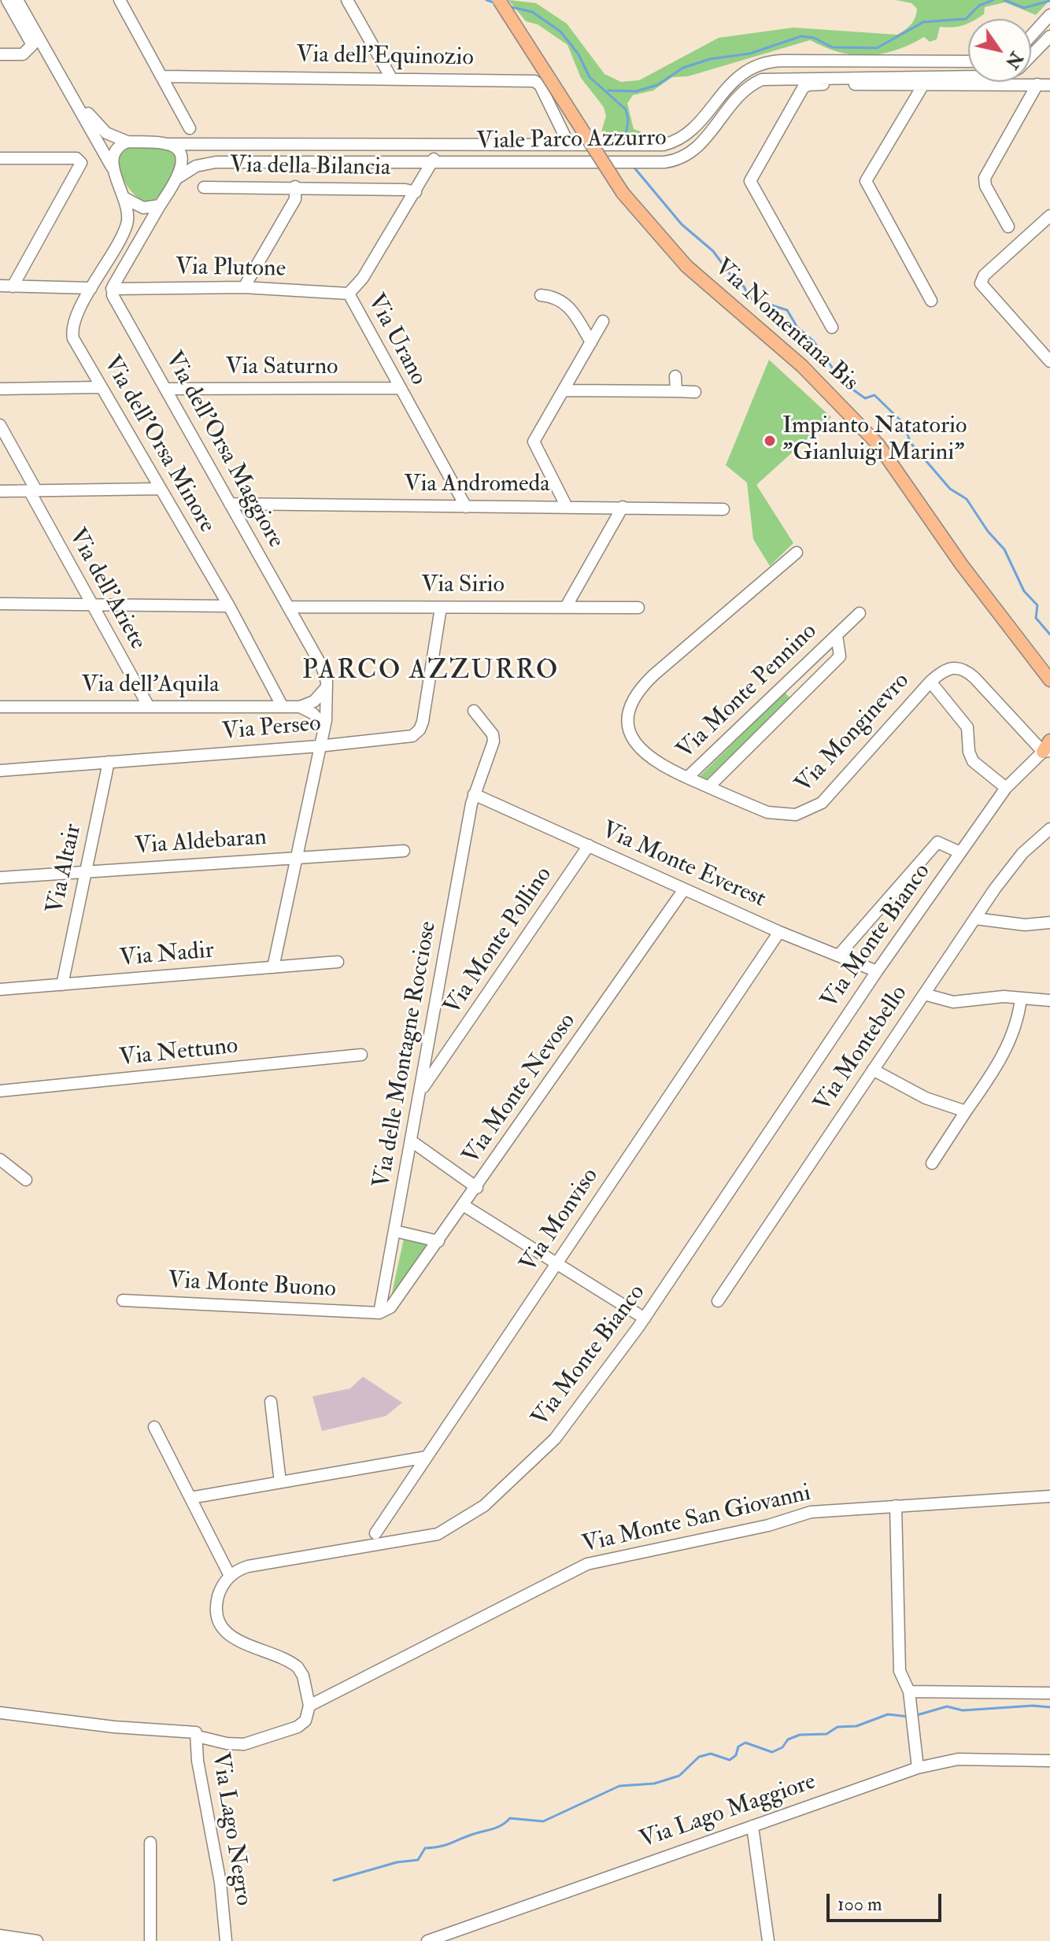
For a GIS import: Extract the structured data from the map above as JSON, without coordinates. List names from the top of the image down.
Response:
{
  "streets": {
    "main road": ["Via Nomentana Bis"],
    "street": [
      "Via dell'Equinozio",
      "Viale Parco Azzurro",
      "Via della Bilancia",
      "Via Plutone",
      "Via Urano",
      "Via Saturno",
      "Via dell'Orsa Minore",
      "Via dell'Orsa Maggiore",
      "Via Andromeda",
      "Via Sirio",
      "Via dell'Ariete",
      "Via dell'Aquila",
      "Via Monte Pennino",
      "Via Perseo",
      "Via Monginevro",
      "Via Aldebaran",
      "Via Monte Everest",
      "Via Altair",
      "Via Monte Bianco",
      "Via Monte Pollino",
      "Via Nadir",
      "Via Montebello",
      "Via Nettuno",
      "Via delle Montagne Rocciose",
      "Via Monte Nevoso",
      "Via Monviso",
      "Via Monte Buono",
      "Via Monte San Giovanni",
      "Via Lago Maggiore",
      "Via Lago Negro"
    ]
  },
  "crossings": [
    ["Via dell'Equinozio", "Viale Parco Azzurro"],
    ["Viale Parco Azzurro", "Via Urano"],
    ["Viale Parco Azzurro", "Via dell'Orsa Minore"],
    ["Via della Bilancia", "Via Urano"],
    ["Via Plutone", "Via Urano"],
    ["Via Plutone", "Via dell'Orsa Maggiore"],
    ["Via Urano", "Via Saturno"],
    ["Via Urano", "Via Andromeda"],
    ["Via Saturno", "Via dell'Orsa Maggiore"],
    ["Via dell'Orsa Minore", "Via dell'Aquila"],
    ["Via dell'Orsa Maggiore", "Via Andromeda"],
    ["Via dell'Orsa Maggiore", "Via Sirio"],
    ["Via Sirio", "Via Perseo"],
    ["Via dell'Ariete", "Via dell'Aquila"],
    ["Via Monte Pennino", "Via Monginevro"],
    ["Via Perseo", "Via Altair"],
    ["Via Monginevro", "Via Monte Bianco"],
    ["Via Aldebaran", "Via Altair"],
    ["Via Monte Everest", "Via Monte Bianco"],
    ["Via Monte Everest", "Via Monte Pollino"],
    ["Via Monte Everest", "Via delle Montagne Rocciose"],
    ["Via Monte Everest", "Via Monte Nevoso"],
    ["Via Monte Everest", "Via Monviso"],
    ["Via Altair", "Via Nadir"],
    ["Via Monte Pollino", "Via delle Montagne Rocciose"],
    ["Via delle Montagne Rocciose", "Via Monte Nevoso"],
    ["Via delle Montagne Rocciose", "Via Monte Buono"],
    ["Via Monte Nevoso", "Via Monte Buono"]
  ],
  "districts": ["PARCO AZZURRO"],
  "places": ["Impianto Natatorio \"Gianluigi Marini\""],
  "scale_bar": "100 m",
  "north": "bottom right"
}
